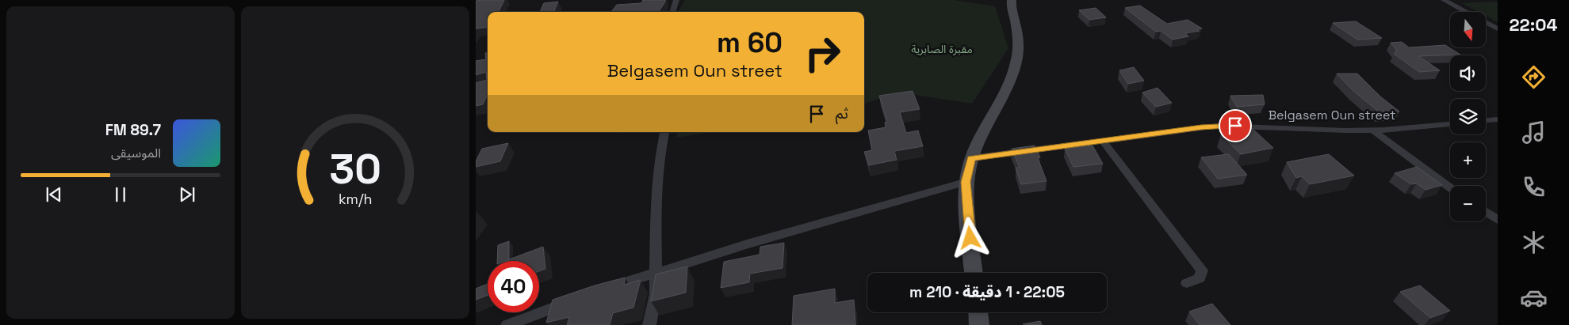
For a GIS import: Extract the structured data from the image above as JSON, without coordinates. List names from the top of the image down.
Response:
{
  "streets": {
    "street": ["Belgasem Oun street"]
  },
  "parks": ["مقبرة الصابرية"],
  "north": "bottom",
  "page": {
    "tabs": "22:04",
    "map_buttons": ["+", "−"],
    "turn": ["60 m", "Belgasem Oun street"],
    "then": "ثم",
    "song": ["89.7 FM", "الموسيقى"],
    "limit": "40",
    "trip": "22:05 · 1 دقيقة · 210 m",
    "gauge": ["30", "km/h"]
  }
}
